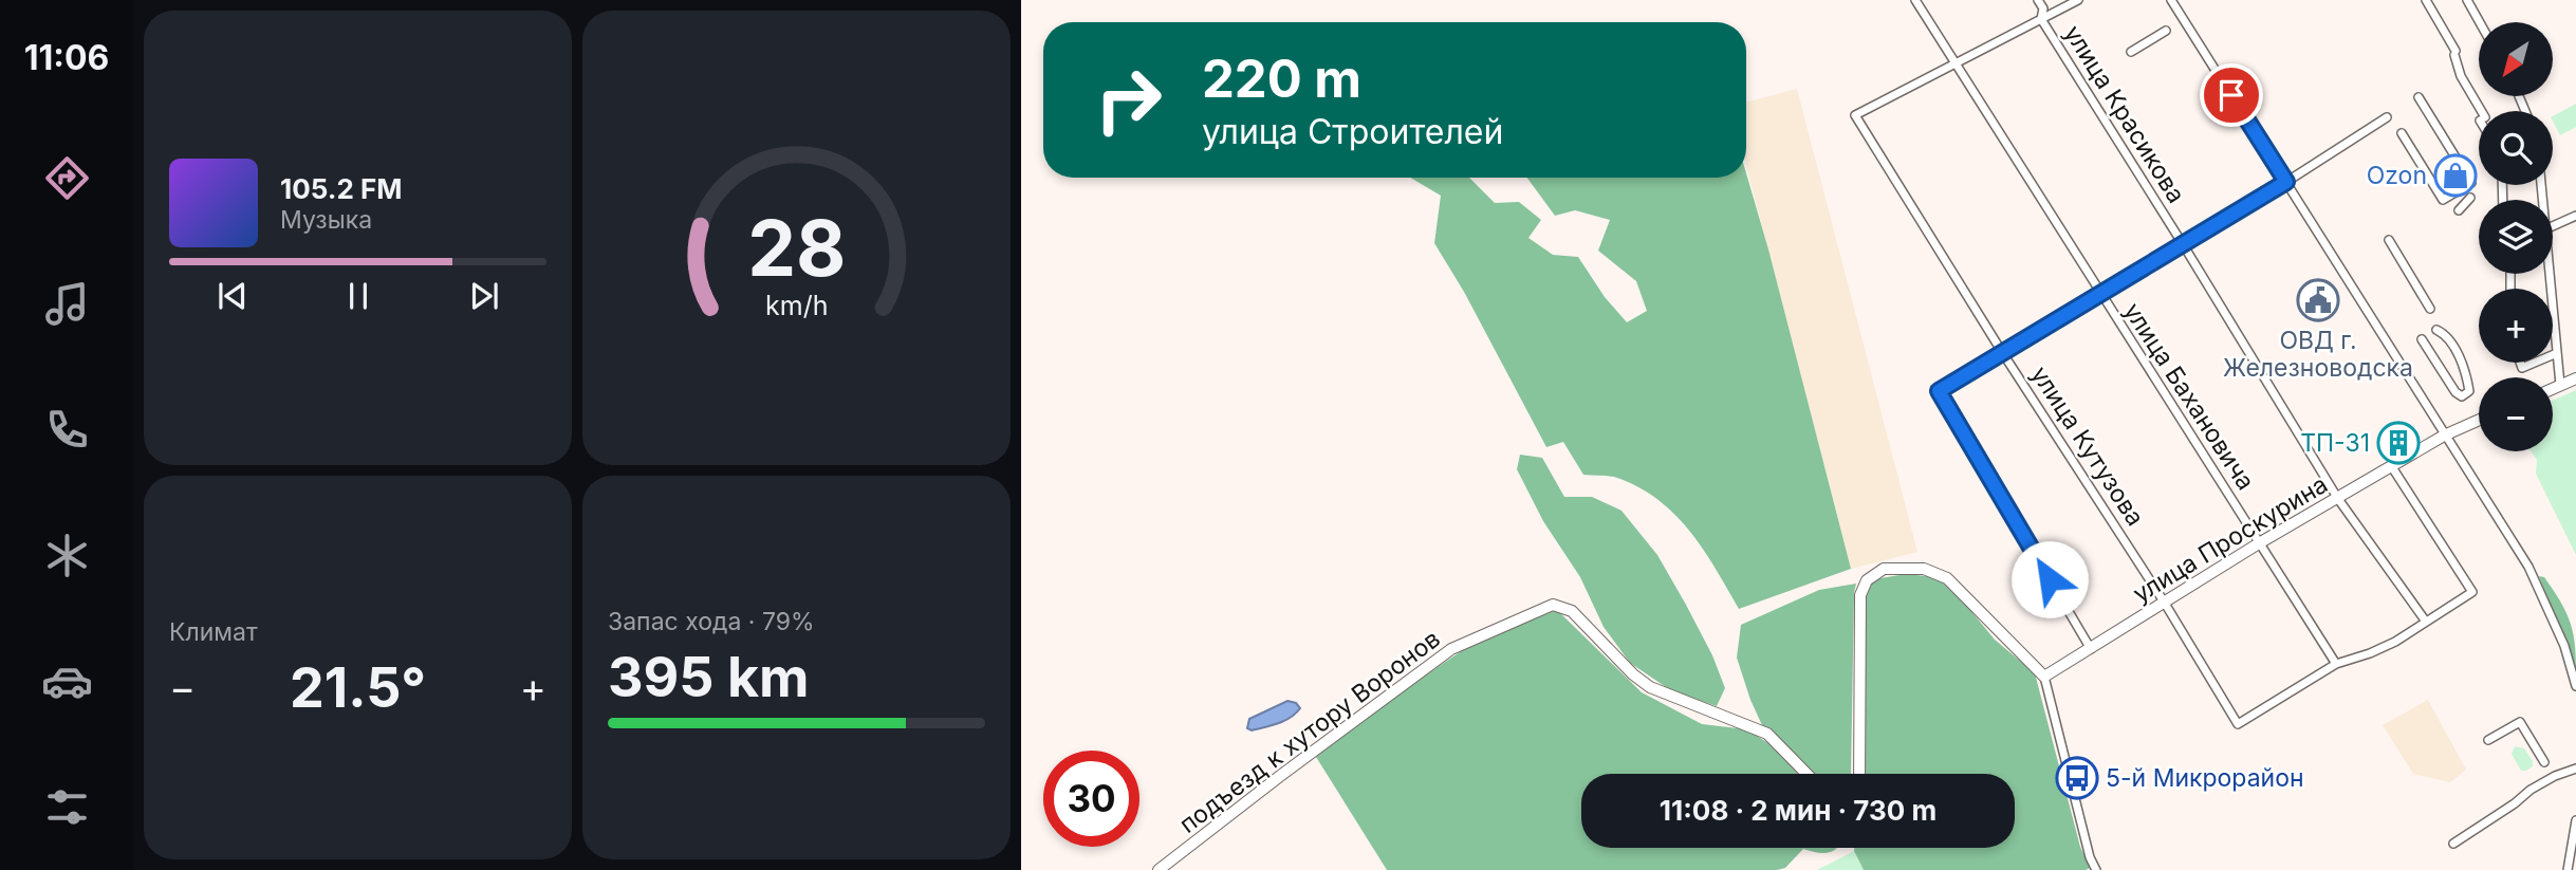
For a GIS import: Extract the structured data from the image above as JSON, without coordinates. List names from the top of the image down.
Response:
{
  "streets": {
    "street": [
      "улица Красикова",
      "улица Бахановича",
      "улица Кутузова",
      "улица Проскурина",
      "подъезд к хутору Воронов"
    ]
  },
  "crossings": [
    ["улица Красикова", "улица Проскурина"],
    ["улица Бахановича", "улица Кутузова"],
    ["улица Бахановича", "улица Проскурина"],
    ["улица Кутузова", "улица Проскурина"]
  ],
  "places": {
    "shop": ["Ozon"],
    "public building": ["ОВД г. Железноводска"],
    "building": ["ТП-31"],
    "bus stop": ["5-й Микрорайон"]
  },
  "north": "bottom left",
  "page": {
    "tabs": "11:06",
    "map_buttons": ["+", "−"],
    "turn": ["220 m", "улица Строителей"],
    "song": ["105.2 FM", "Музыка"],
    "tile": [
      "Климат",
      ["Запас хода · 79%", "395 km"]
    ],
    "heat": ["−", "21.5°", "+"],
    "limit": "30",
    "trip": "11:08 · 2 мин · 730 m",
    "gauge": ["28", "km/h"]
  }
}
